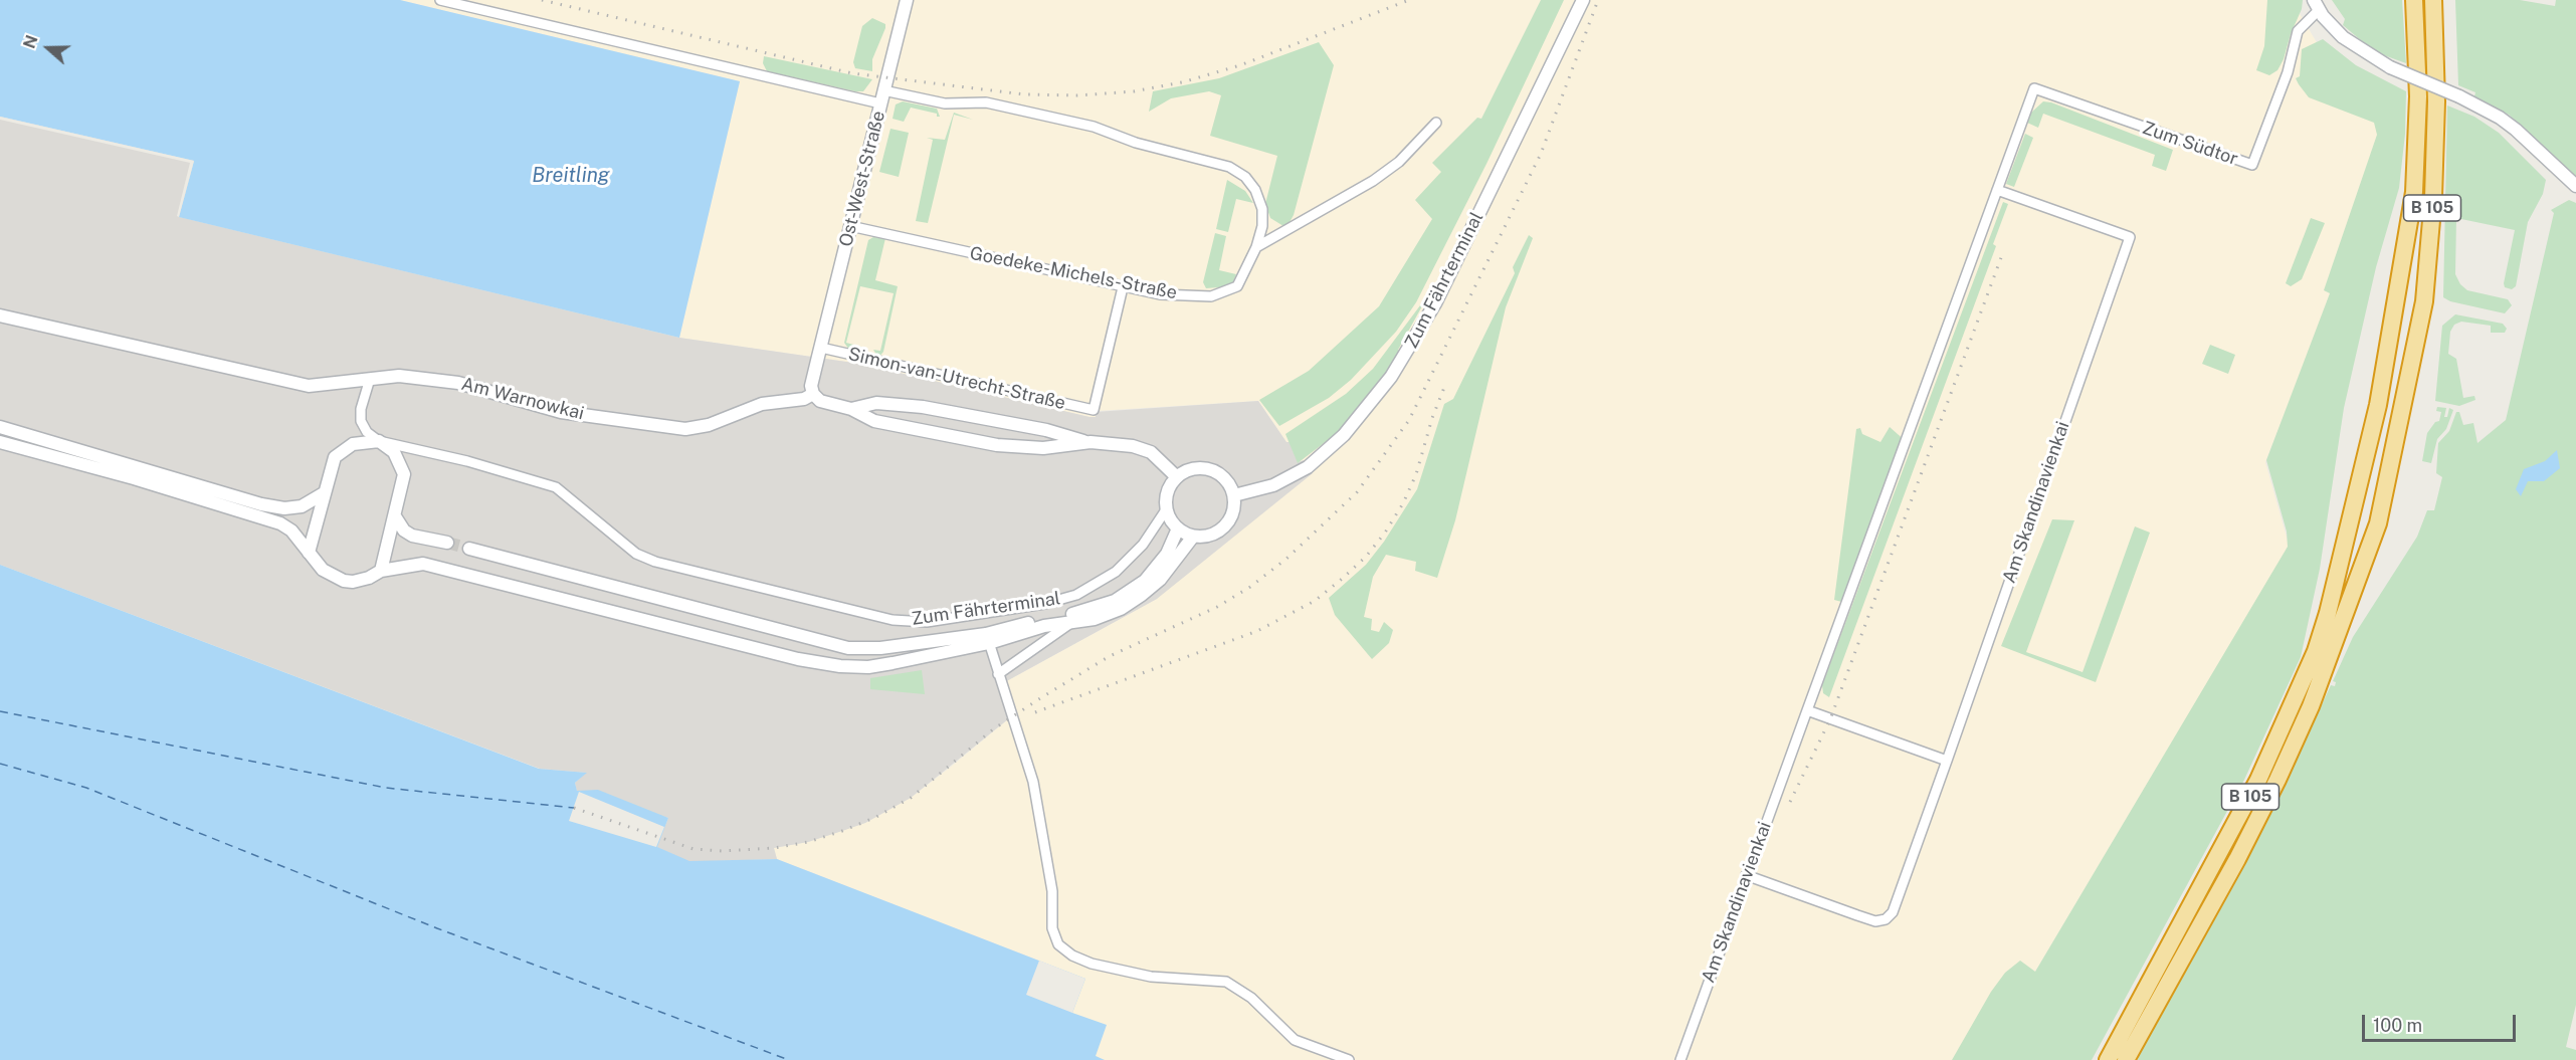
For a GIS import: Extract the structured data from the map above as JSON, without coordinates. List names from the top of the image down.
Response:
{
  "streets": {
    "highway": ["B 105"],
    "street": [
      "Zum Südtor",
      "Ost-West-Straße",
      "Goedeke-Michels-Straße",
      "Zum Fährterminal",
      "Simon-van-Utrecht-Straße",
      "Am Warnowkai",
      "Am Skandinavienkai"
    ]
  },
  "crossings": [
    ["Zum Südtor", "Am Skandinavienkai"],
    ["Ost-West-Straße", "Goedeke-Michels-Straße"],
    ["Ost-West-Straße", "Simon-van-Utrecht-Straße"],
    ["Ost-West-Straße", "Am Warnowkai"],
    ["Goedeke-Michels-Straße", "Simon-van-Utrecht-Straße"]
  ],
  "water": ["Breitling"],
  "scale_bar": "100 m",
  "north": "left"
}
